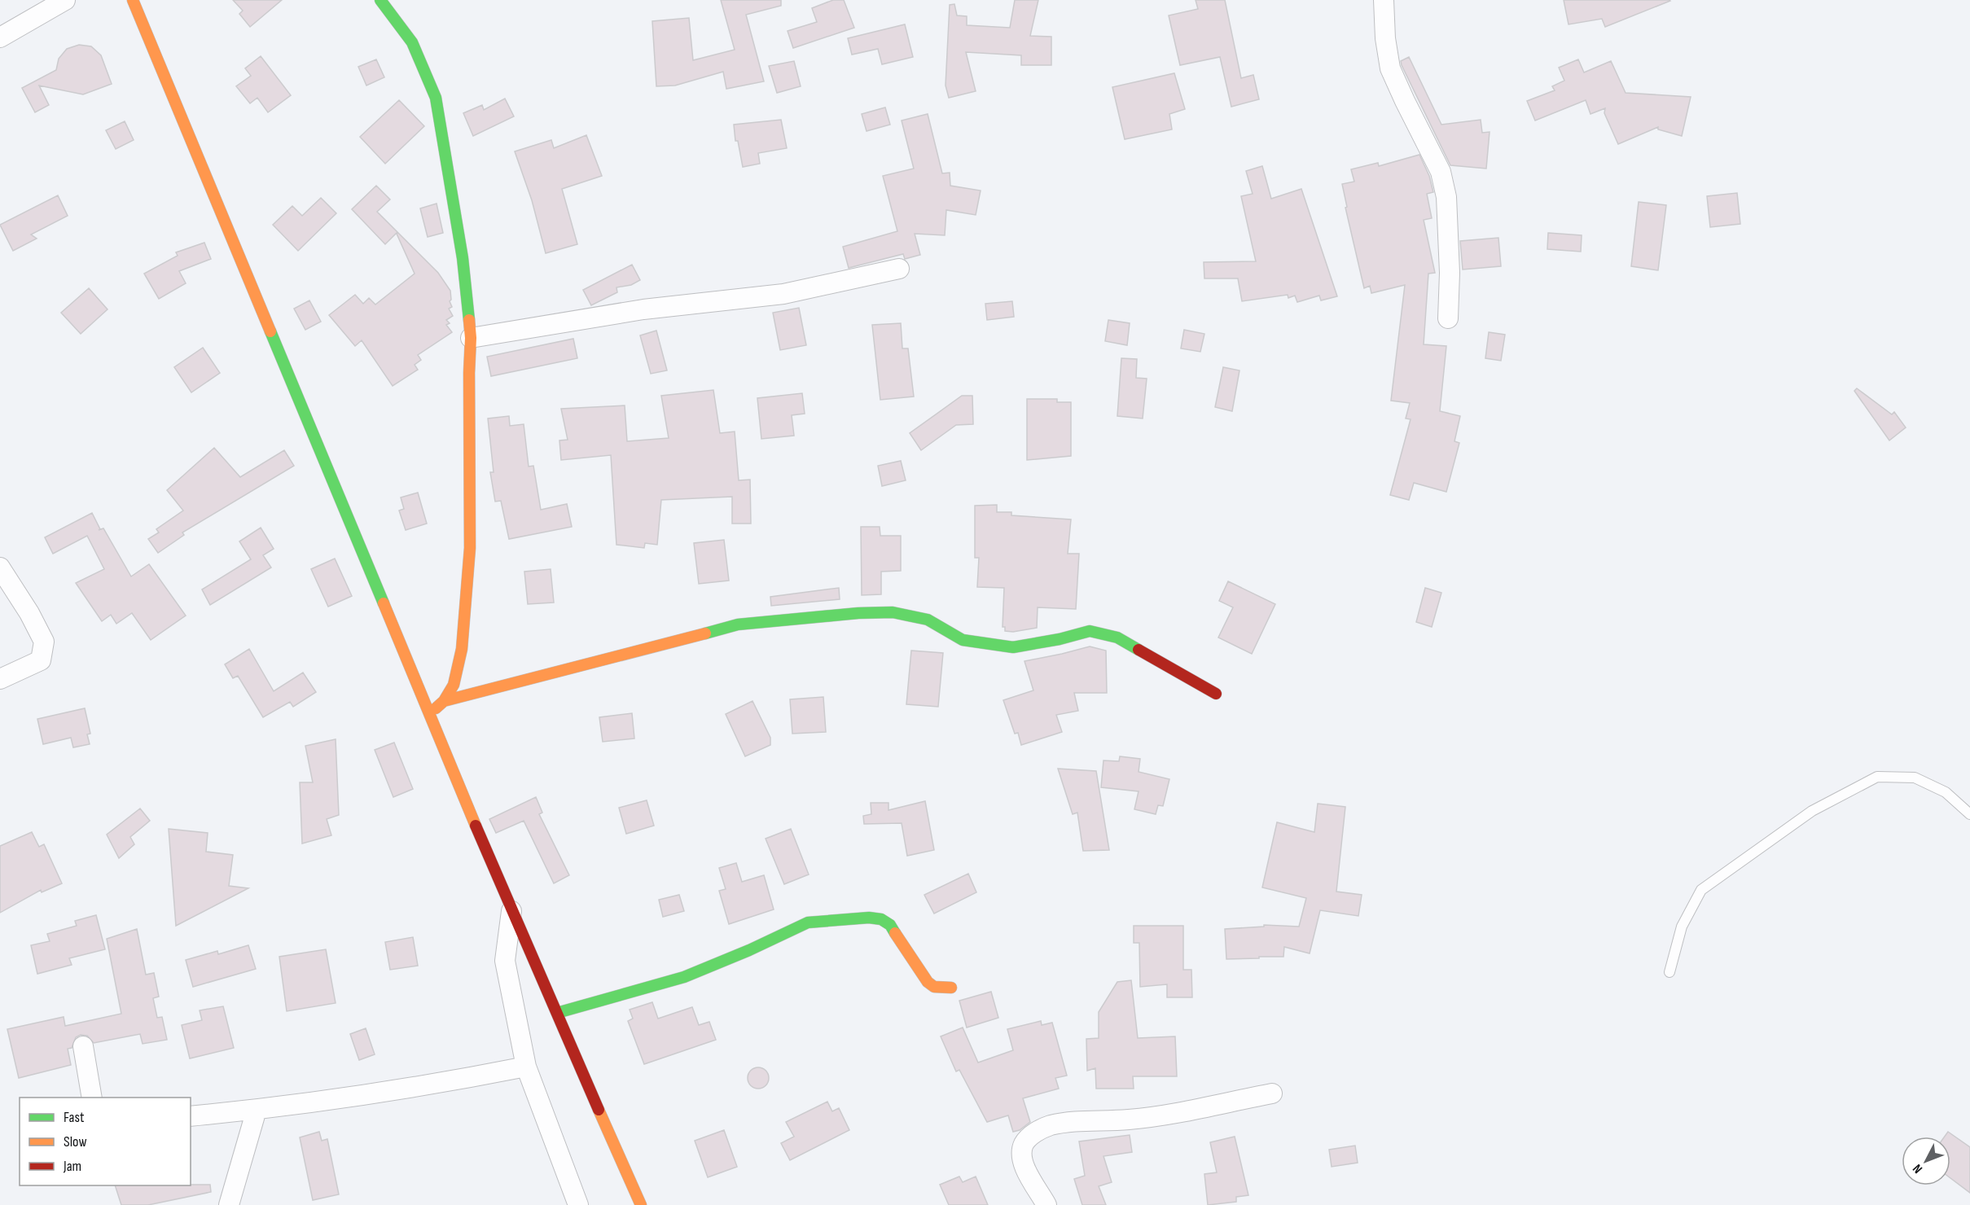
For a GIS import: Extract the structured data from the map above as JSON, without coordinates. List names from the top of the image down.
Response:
{
  "legend": ["Fast", "Slow", "Jam"],
  "north": "bottom left"
}
